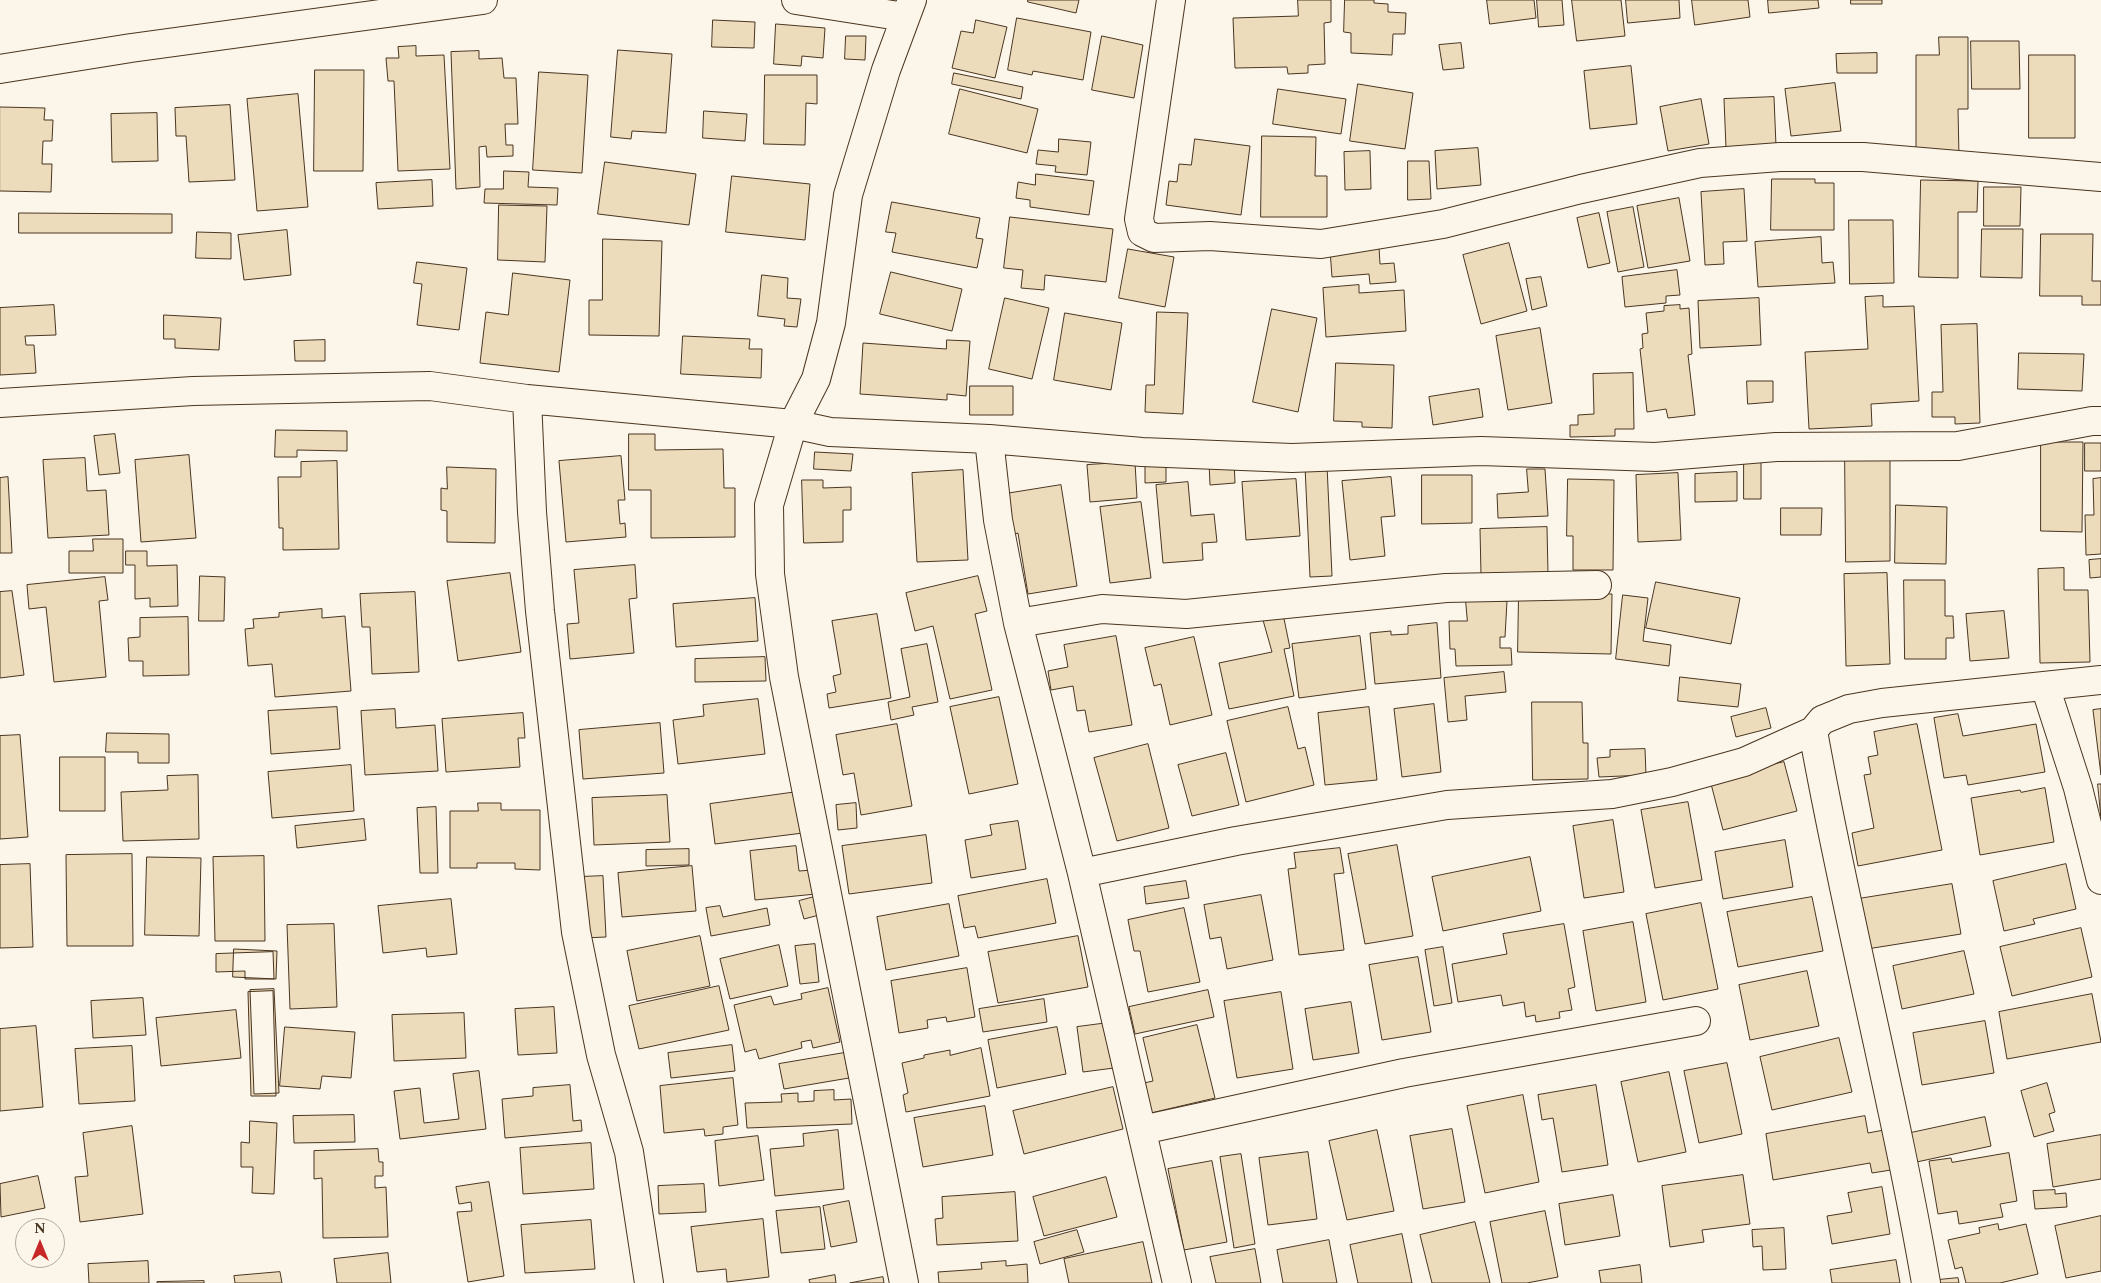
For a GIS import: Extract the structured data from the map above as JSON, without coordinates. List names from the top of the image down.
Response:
{
  "north": "top"
}
